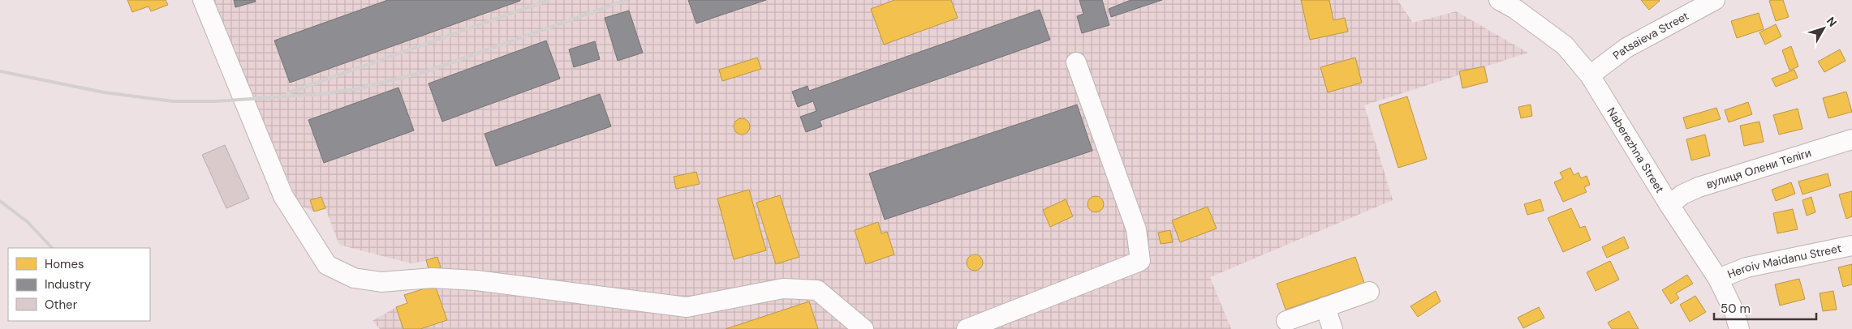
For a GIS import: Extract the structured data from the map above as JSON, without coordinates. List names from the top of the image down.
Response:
{
  "streets": {
    "street": [
      "Patsaieva Street",
      "Naberezhna Street",
      "вулиця Олени Теліги",
      "Heroiv Maidanu Street"
    ]
  },
  "crossings": [
    ["Patsaieva Street", "Naberezhna Street"],
    ["Naberezhna Street", "вулиця Олени Теліги"],
    ["Naberezhna Street", "Heroiv Maidanu Street"]
  ],
  "legend": ["Homes", "Industry", "Other"],
  "scale_bar": "50 m",
  "north": "top right"
}
